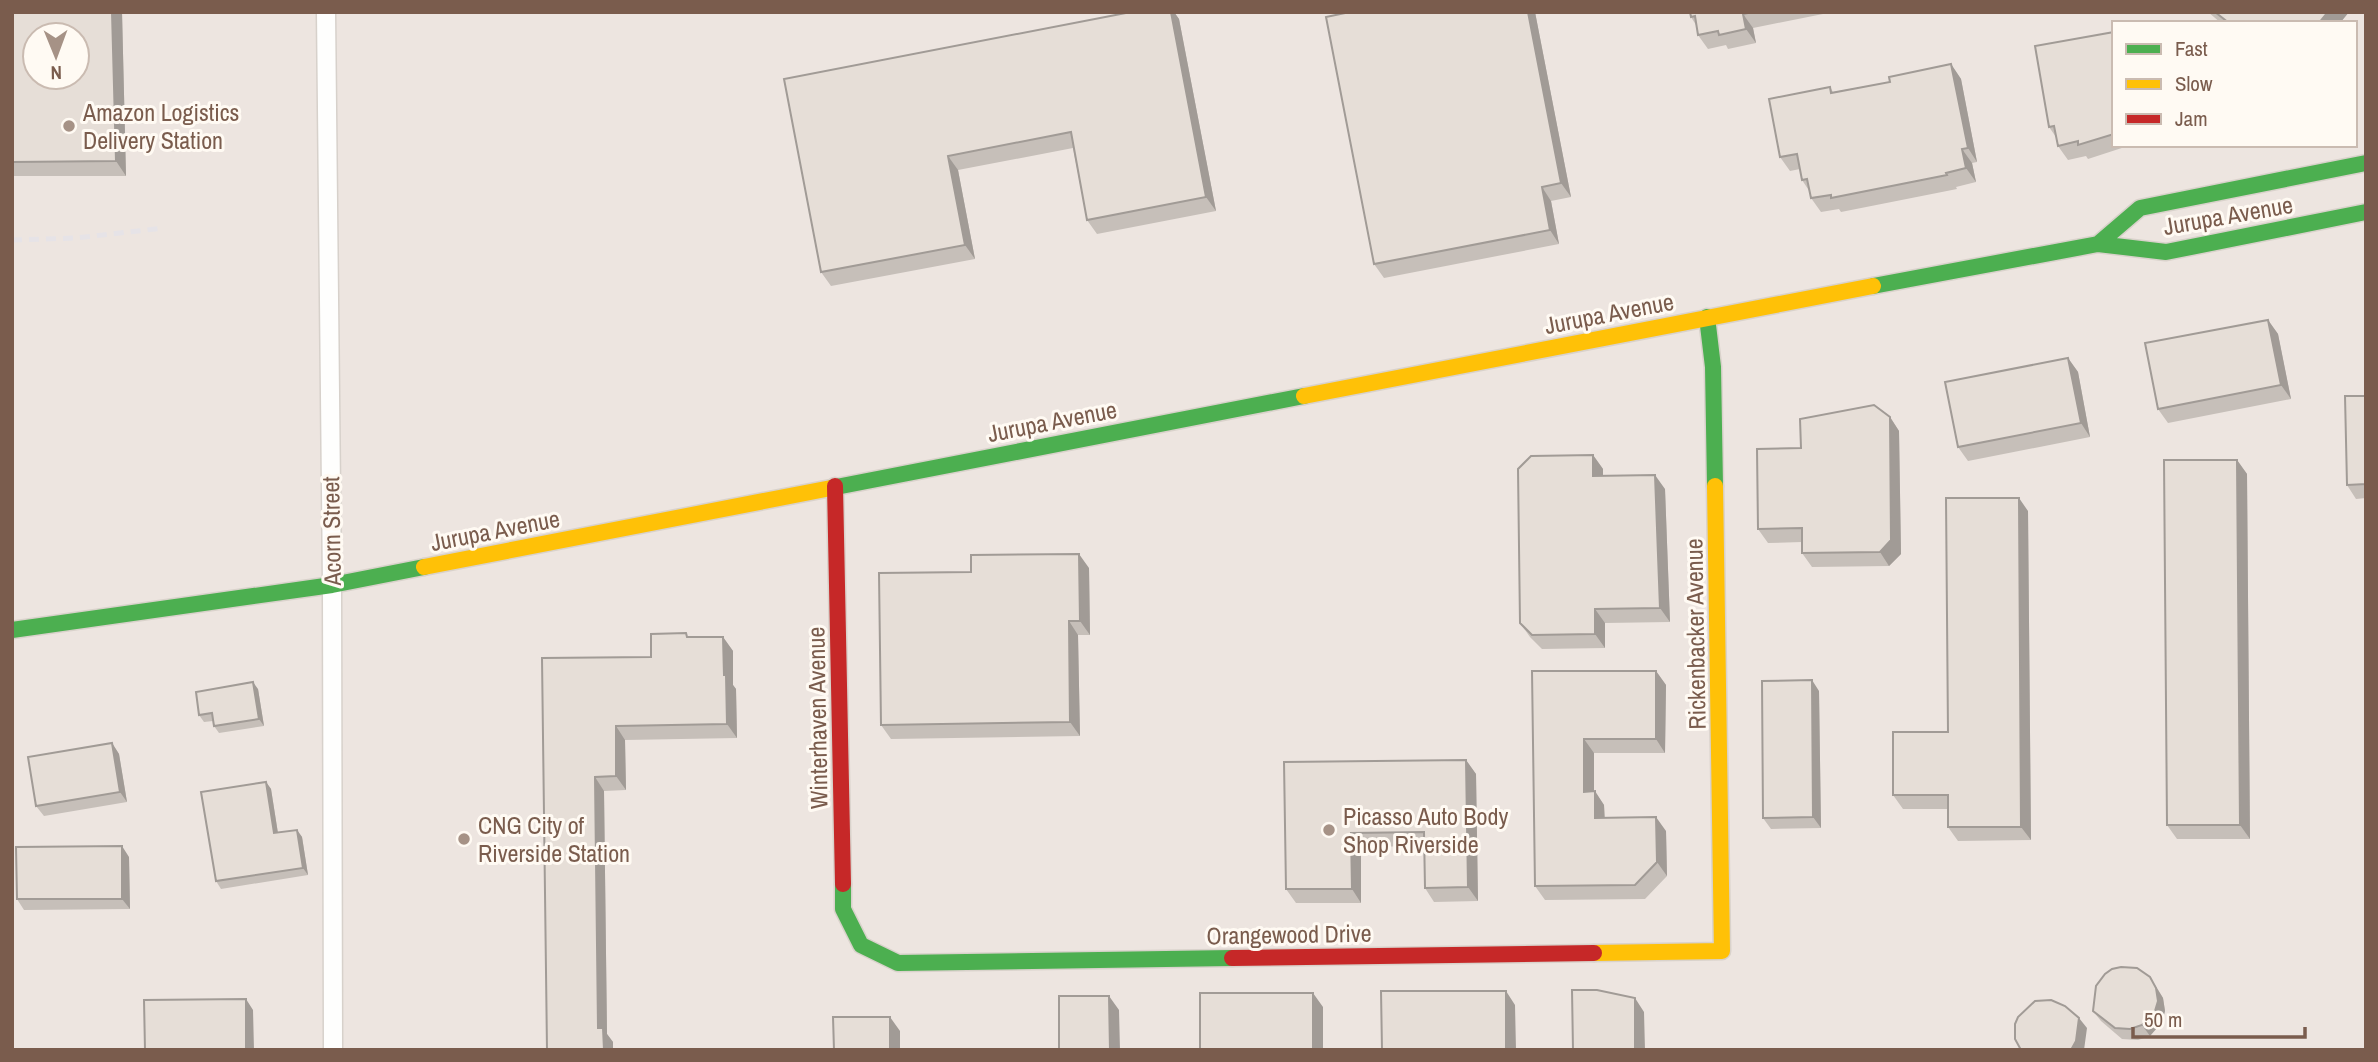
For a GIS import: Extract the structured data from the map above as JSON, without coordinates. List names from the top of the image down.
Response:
{
  "streets": {
    "main road": [
      "Jurupa Avenue",
      "Rickenbacker Avenue",
      "Winterhaven Avenue",
      "Orangewood Drive"
    ],
    "street": ["Acorn Street"]
  },
  "crossings": [
    ["Jurupa Avenue", "Acorn Street"],
    ["Jurupa Avenue", "Rickenbacker Avenue"],
    ["Jurupa Avenue", "Winterhaven Avenue"],
    ["Rickenbacker Avenue", "Orangewood Drive"],
    ["Winterhaven Avenue", "Orangewood Drive"]
  ],
  "places": ["Amazon Logistics Delivery Station", "Picasso Auto Body Shop Riverside", "CNG City of Riverside Station"],
  "legend": ["Fast", "Slow", "Jam"],
  "scale_bar": "50 m",
  "north": "bottom"
}
